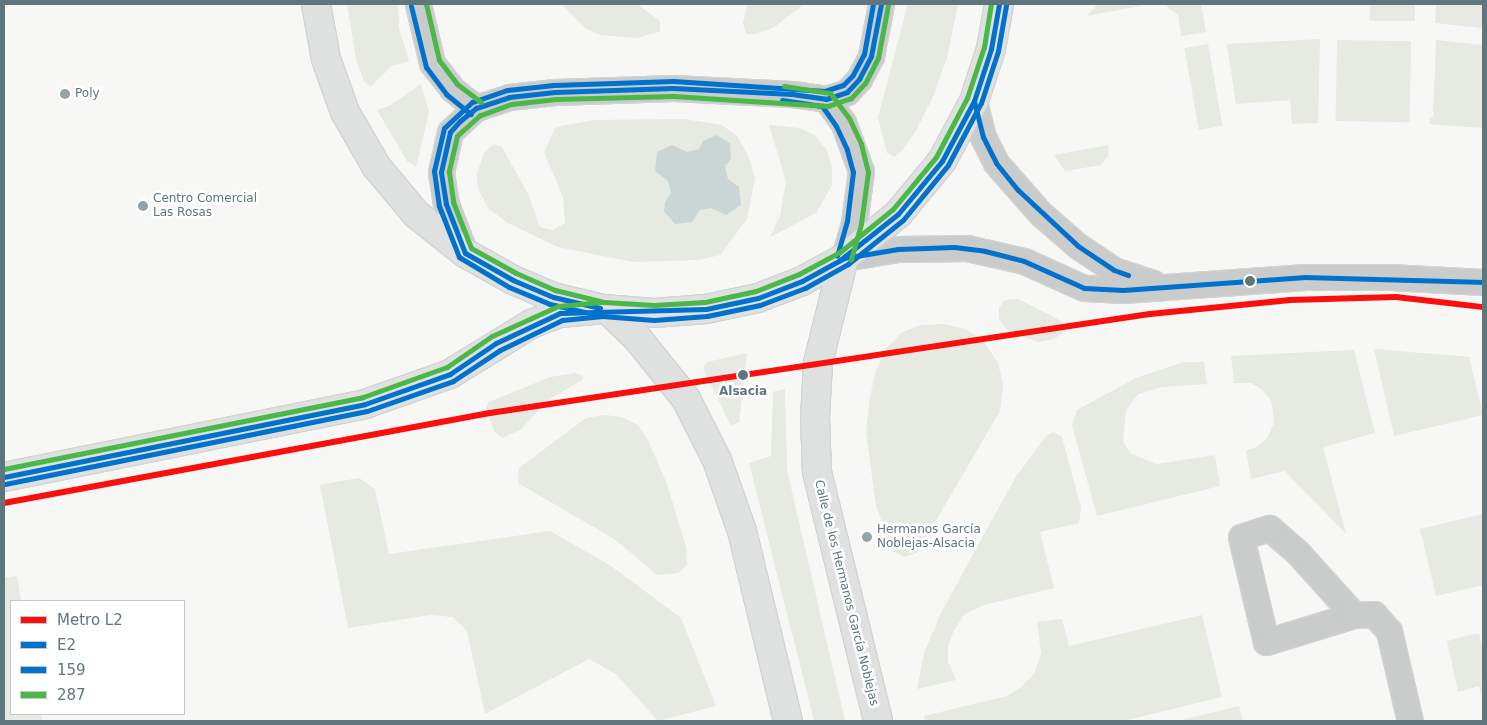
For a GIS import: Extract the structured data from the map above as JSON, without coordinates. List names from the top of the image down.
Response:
{
  "streets": {
    "main road": ["Calle de los Hermanos García Noblejas"]
  },
  "places": [
    "Poly",
    "Centro Comercial Las Rosas",
    "Alsacia",
    "Hermanos García Noblejas-Alsacia"
  ],
  "lines": [
    "transit line E2",
    "transit line 159",
    "transit line 287",
    "metro line L2"
  ],
  "legend": [
    "Metro L2",
    "E2",
    "159",
    "287"
  ]
}
